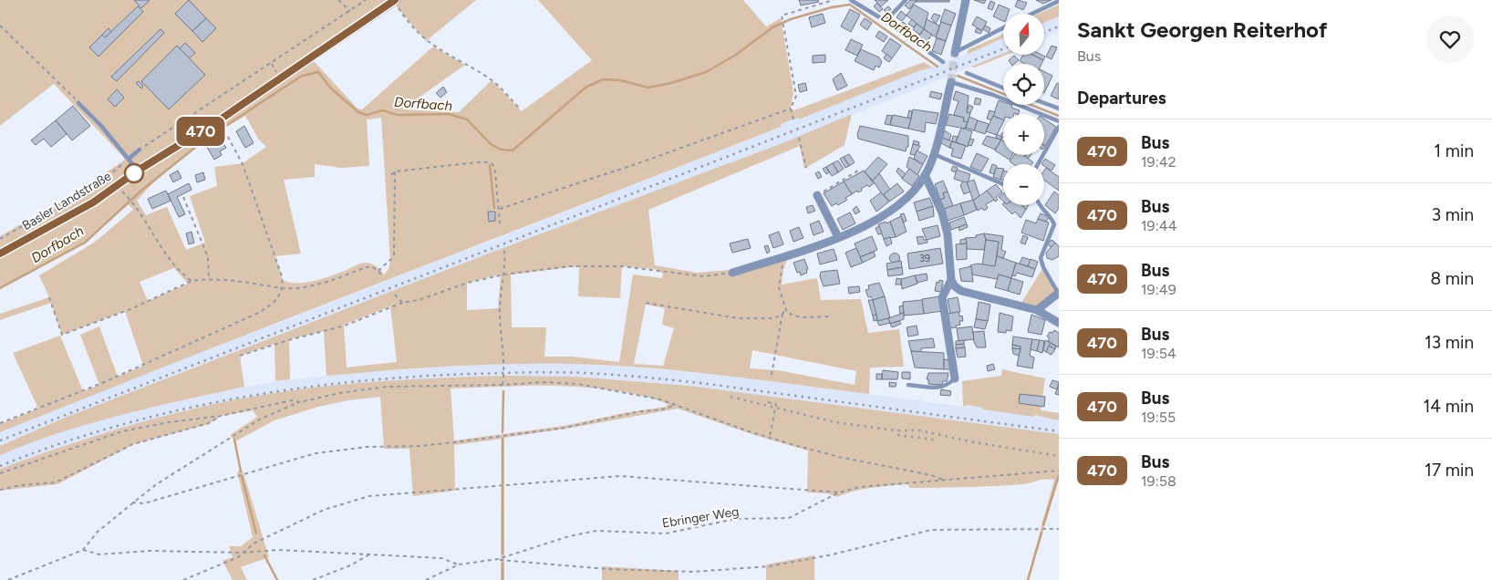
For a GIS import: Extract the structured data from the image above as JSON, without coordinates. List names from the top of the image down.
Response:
{
  "streets": {
    "street": ["Basler Landstraße"],
    "path": ["Ebringer Weg"]
  },
  "water": ["Dorfbach"],
  "lines": ["bus line 470"],
  "house_numbers": ["39"],
  "north": "top",
  "page": {
    "on_map": "470",
    "heading": [
      ["Sankt Georgen Reiterhof", "Bus"],
      "Departures"
    ],
    "map_buttons": ["+", "−"],
    "list": [
      {
        "mark": "470",
        "name": "Bus",
        "note": "19:42",
        "value": "1 min"
      },
      {
        "mark": "470",
        "name": "Bus",
        "note": "19:44",
        "value": "3 min"
      },
      {
        "mark": "470",
        "name": "Bus",
        "note": "19:49",
        "value": "8 min"
      },
      {
        "mark": "470",
        "name": "Bus",
        "note": "19:54",
        "value": "13 min"
      },
      {
        "mark": "470",
        "name": "Bus",
        "note": "19:55",
        "value": "14 min"
      },
      {
        "mark": "470",
        "name": "Bus",
        "note": "19:58",
        "value": "17 min"
      }
    ]
  }
}
